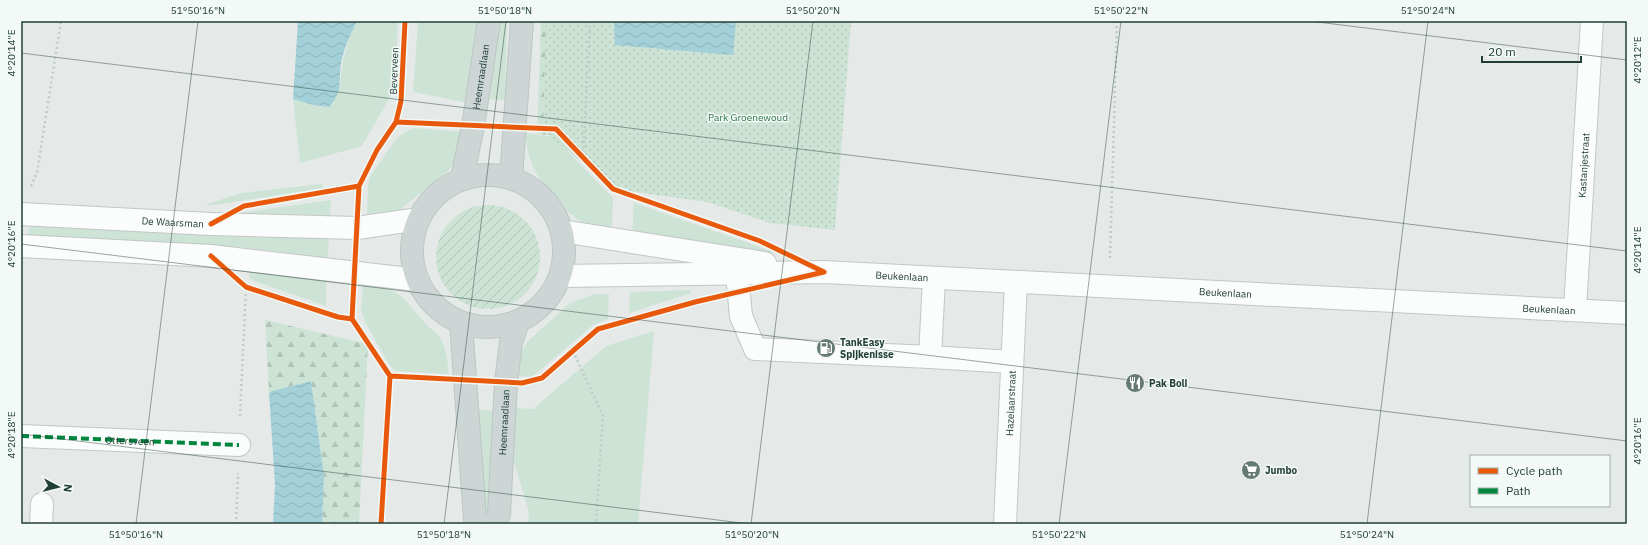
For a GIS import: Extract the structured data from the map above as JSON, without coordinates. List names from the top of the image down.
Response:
{
  "streets": {
    "main road": ["Heemraadlaan"],
    "street": [
      "Kastanjestraat",
      "De Waarsman",
      "Beukenlaan",
      "Hazelaarstraat",
      "Ottersveen"
    ],
    "cycle path": ["Beverveen"]
  },
  "crossings": [
    ["Kastanjestraat", "Beukenlaan"],
    ["Beukenlaan", "Hazelaarstraat"]
  ],
  "parks": ["Park Groenewoud"],
  "places": {
    "fuel station": ["TankEasy Spijkenisse"],
    "restaurant": ["Pak Boli"],
    "supermarket": ["Jumbo"]
  },
  "legend": ["Cycle path", "Path"],
  "scale_bar": "20 m",
  "north": "right",
  "coordinates": [
    "51°50'16\"N",
    "51°50'18\"N",
    "51°50'20\"N",
    "51°50'22\"N",
    "51°50'24\"N",
    "4°20'14\"E",
    "4°20'12\"E",
    "4°20'16\"E",
    "4°20'18\"E"
  ]
}
